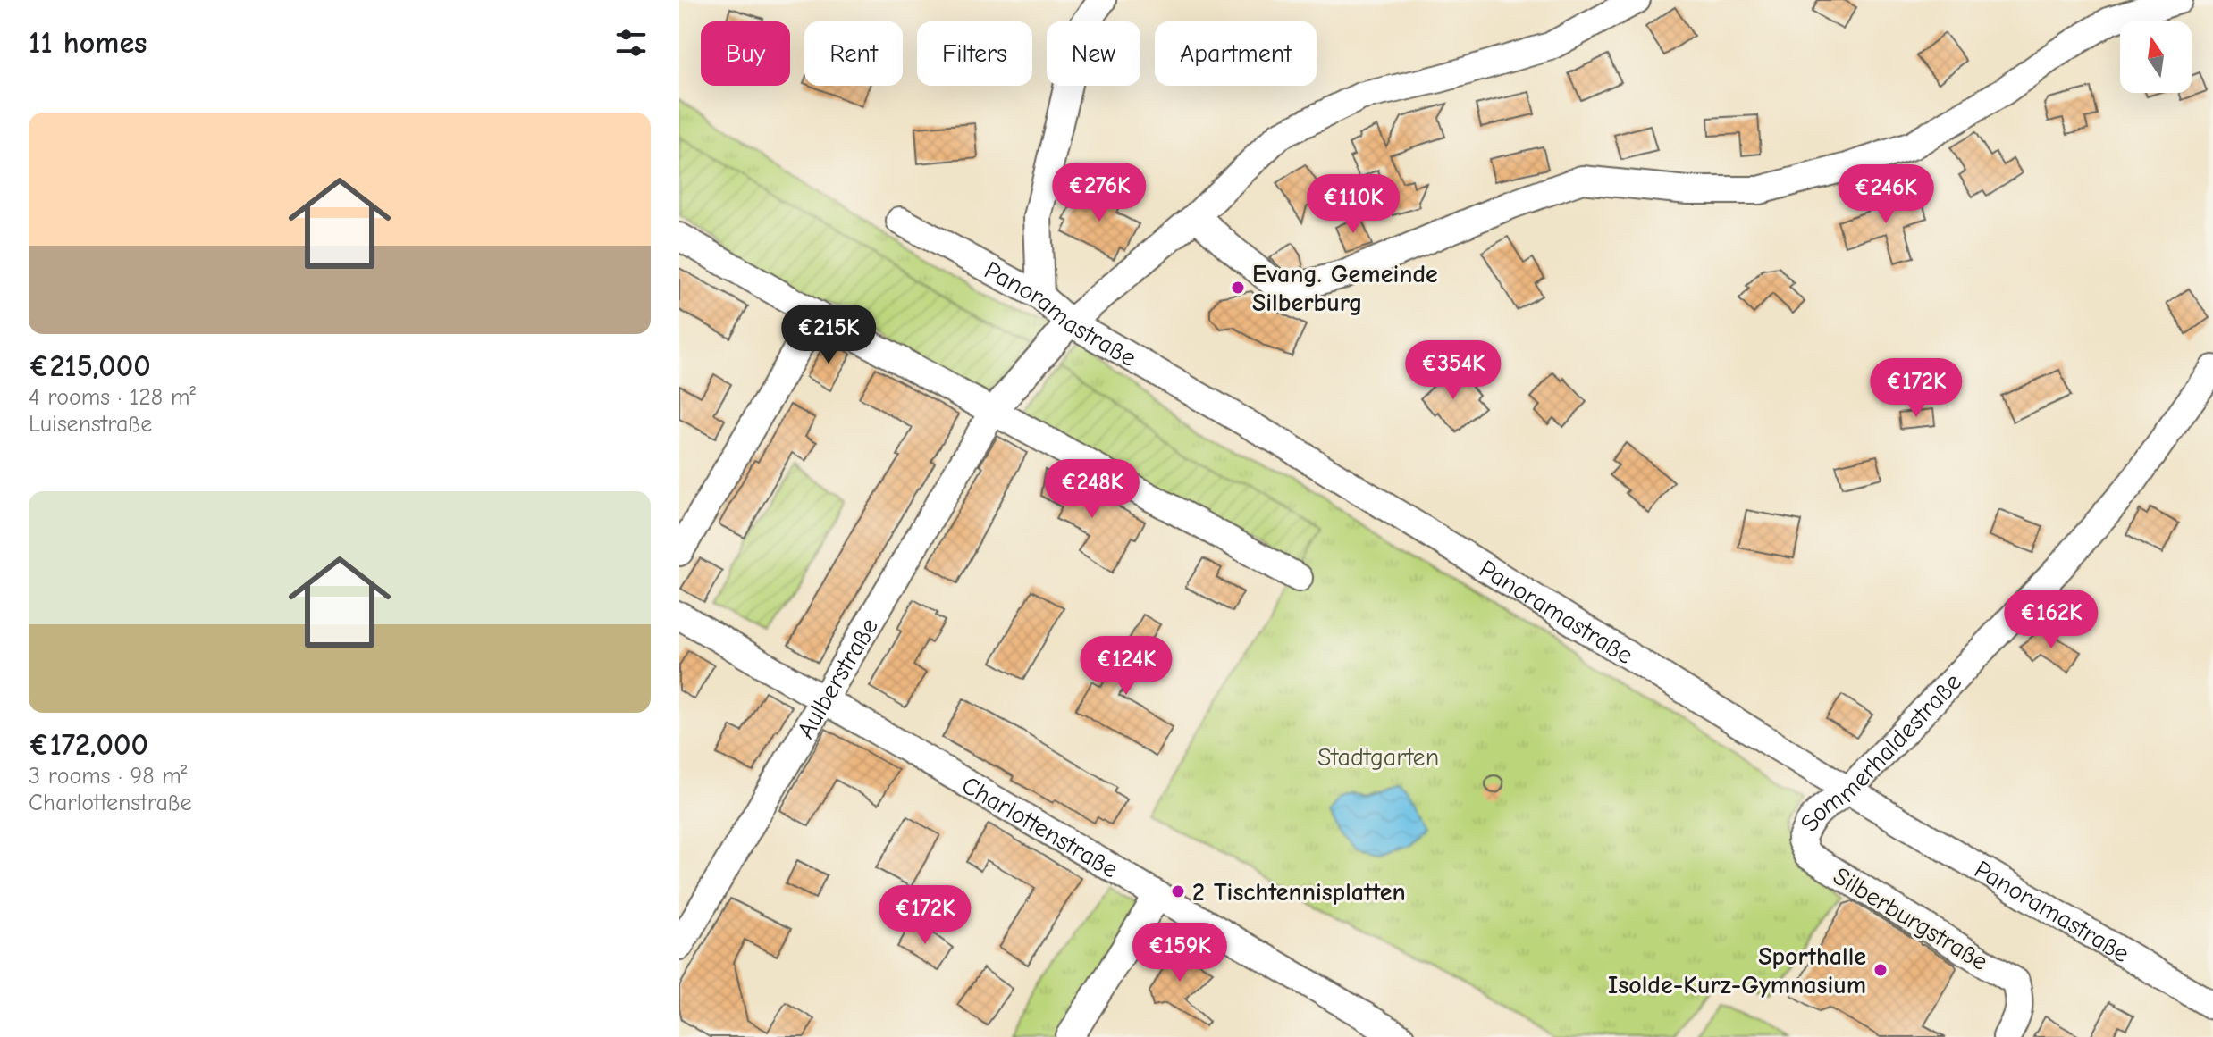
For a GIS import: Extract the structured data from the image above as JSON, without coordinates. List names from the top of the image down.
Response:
{
  "streets": {
    "street": [
      "Panoramastraße",
      "Aulberstraße",
      "Sommerhaldestraße",
      "Charlottenstraße",
      "Silberburgstraße"
    ]
  },
  "crossings": [
    ["Panoramastraße", "Aulberstraße"],
    ["Panoramastraße", "Sommerhaldestraße"],
    ["Aulberstraße", "Charlottenstraße"],
    ["Sommerhaldestraße", "Silberburgstraße"]
  ],
  "parks": ["Stadtgarten"],
  "places": ["Evang. Gemeinde Silberburg", "2 Tischtennisplatten", "Sporthalle Isolde-Kurz-Gymnasium"],
  "north": "top",
  "page": {
    "heading": "11 homes",
    "chip": [
      "Buy",
      "Rent",
      "Filters",
      "New",
      "Apartment"
    ],
    "list": [
      {
        "name": "€215,000",
        "note": "4 rooms · 128 m² · Luisenstraße"
      },
      {
        "name": "€172,000",
        "note": "3 rooms · 98 m² · Charlottenstraße"
      }
    ],
    "price": [
      "€276K",
      "€246K",
      "€110K",
      "€215K",
      "€354K",
      "€172K",
      "€248K",
      "€162K",
      "€124K",
      "€172K",
      "€159K"
    ]
  }
}
